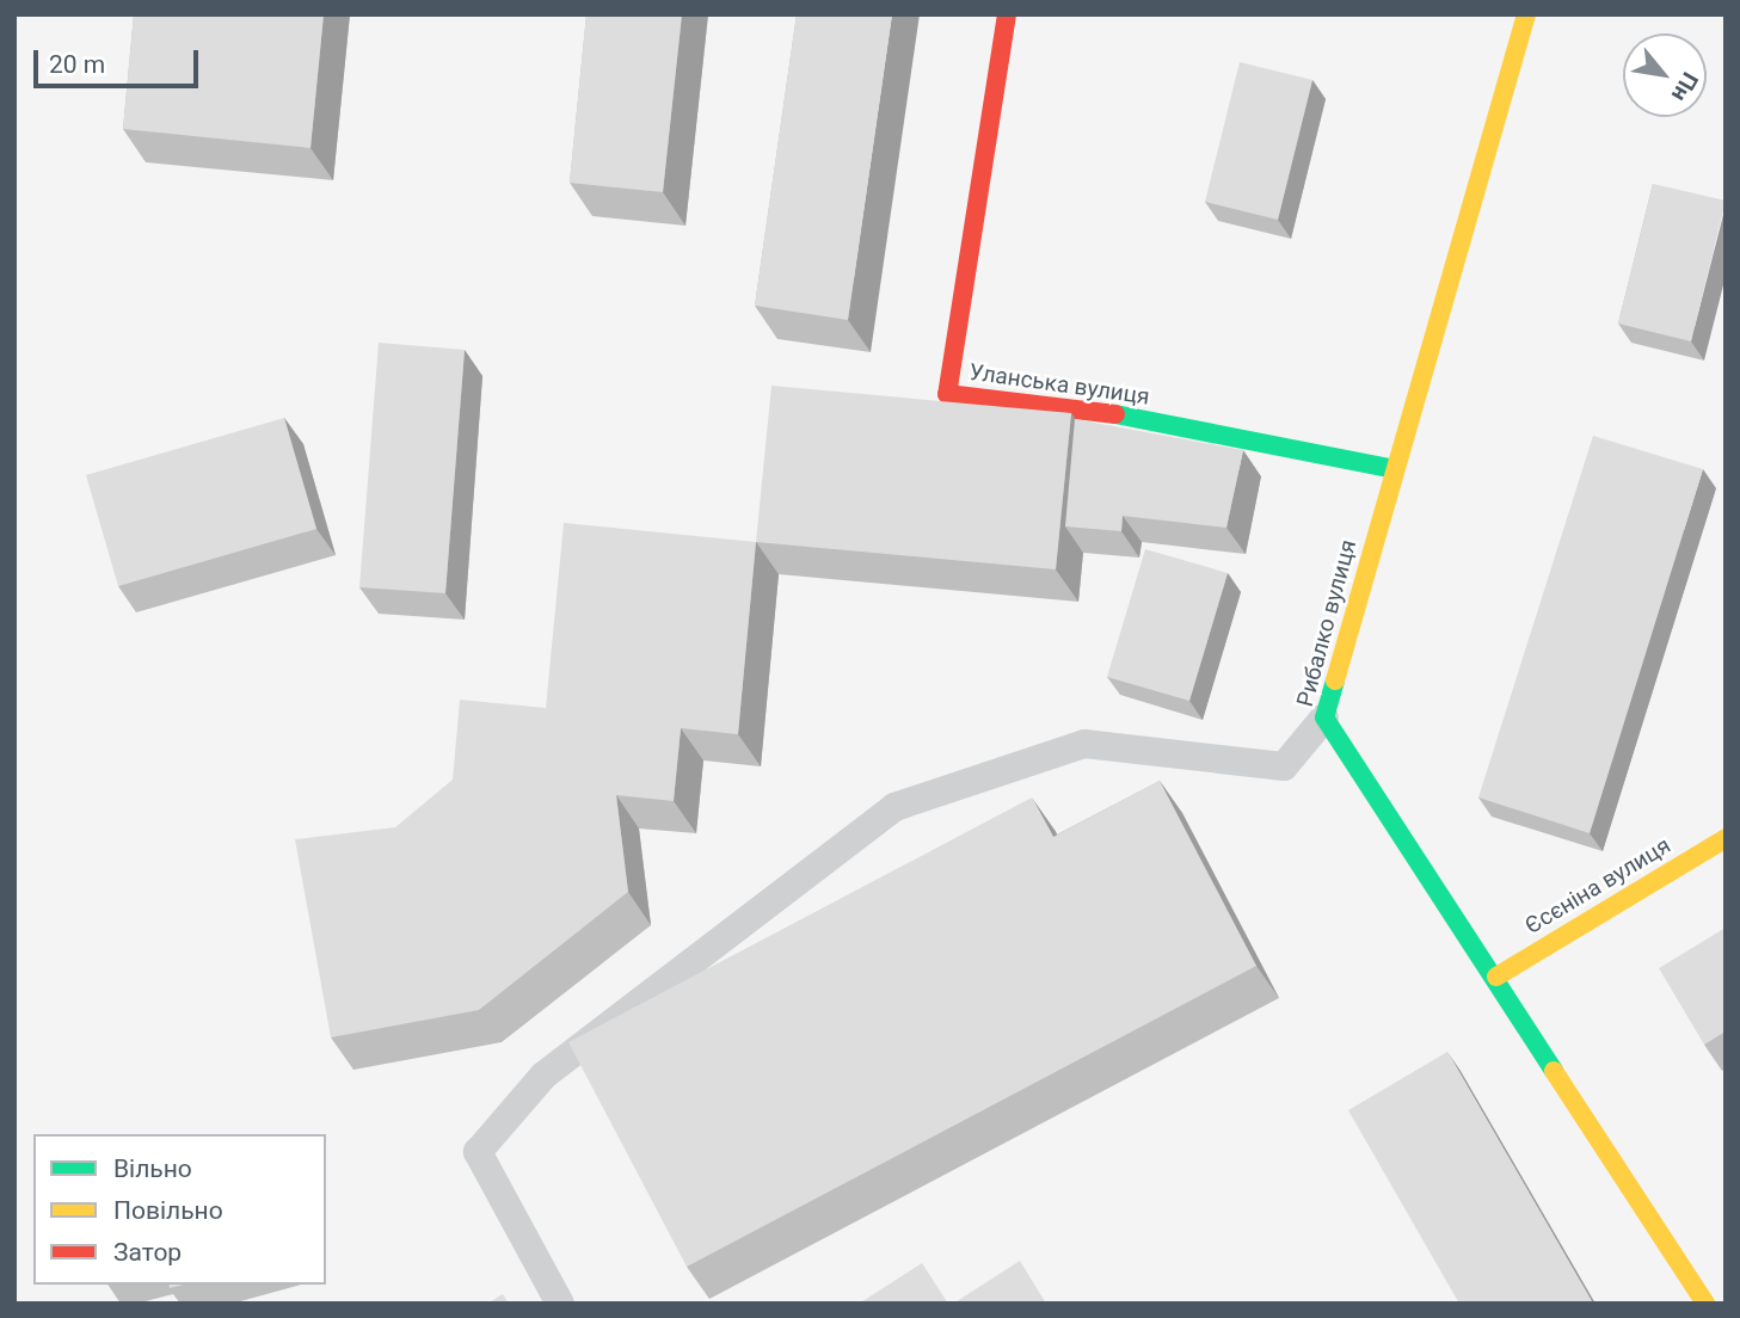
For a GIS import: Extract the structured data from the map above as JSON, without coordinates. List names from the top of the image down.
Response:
{
  "streets": {
    "street": ["Уланська вулиця", "Рибалко вулиця", "Єсєніна вулиця"]
  },
  "crossings": [
    ["Уланська вулиця", "Рибалко вулиця"],
    ["Рибалко вулиця", "Єсєніна вулиця"]
  ],
  "legend": ["Вільно", "Повільно", "Затор"],
  "scale_bar": "20 m",
  "north": "bottom right"
}
